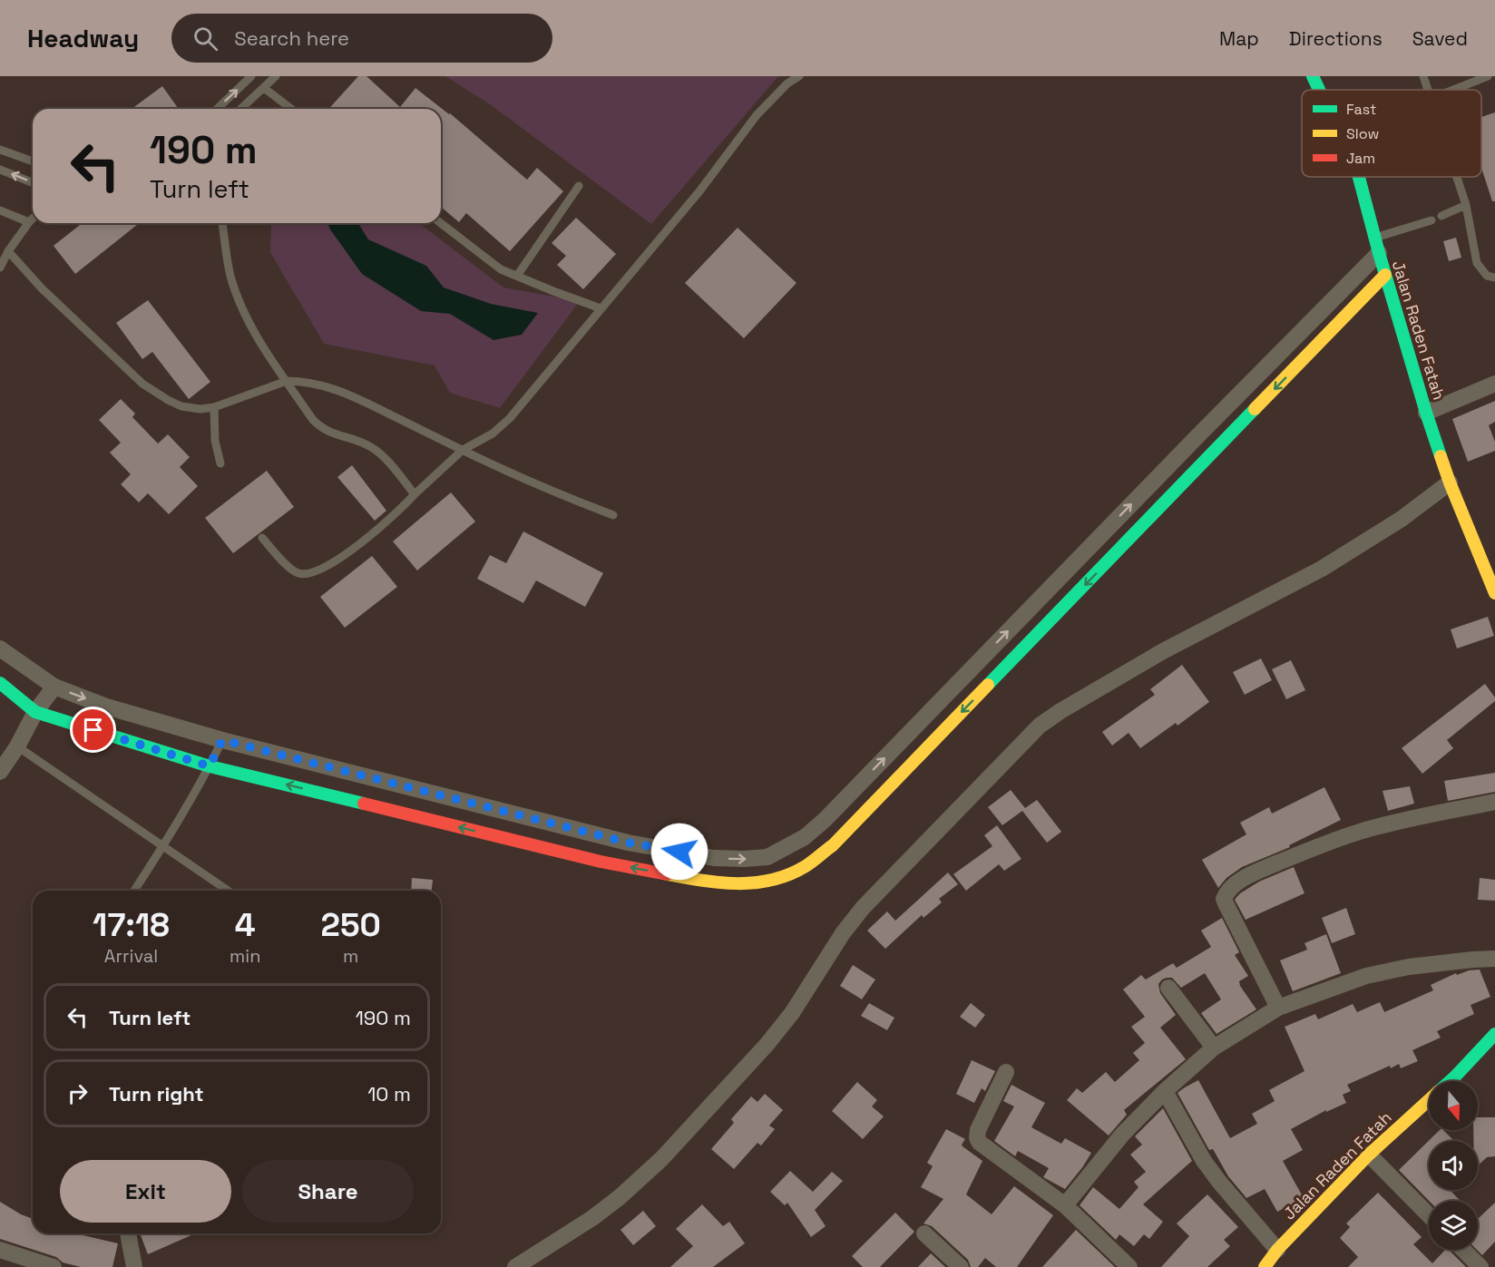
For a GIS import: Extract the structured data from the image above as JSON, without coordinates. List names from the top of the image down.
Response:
{
  "streets": {
    "main road": ["Jalan Raden Fatah"]
  },
  "legend": ["Fast", "Slow", "Jam"],
  "north": "bottom",
  "page": {
    "header": "Headway",
    "search": "Search here",
    "nav": ["Map", "Directions", "Saved"],
    "turn": ["190 m", "Turn left"],
    "eta": [
      "17:18",
      "Arrival",
      "4",
      "min",
      "250",
      "m"
    ],
    "list": [
      {
        "name": "Turn left",
        "value": "190 m"
      },
      {
        "name": "Turn right",
        "value": "10 m"
      }
    ],
    "buttons": ["Exit", "Share"]
  }
}
